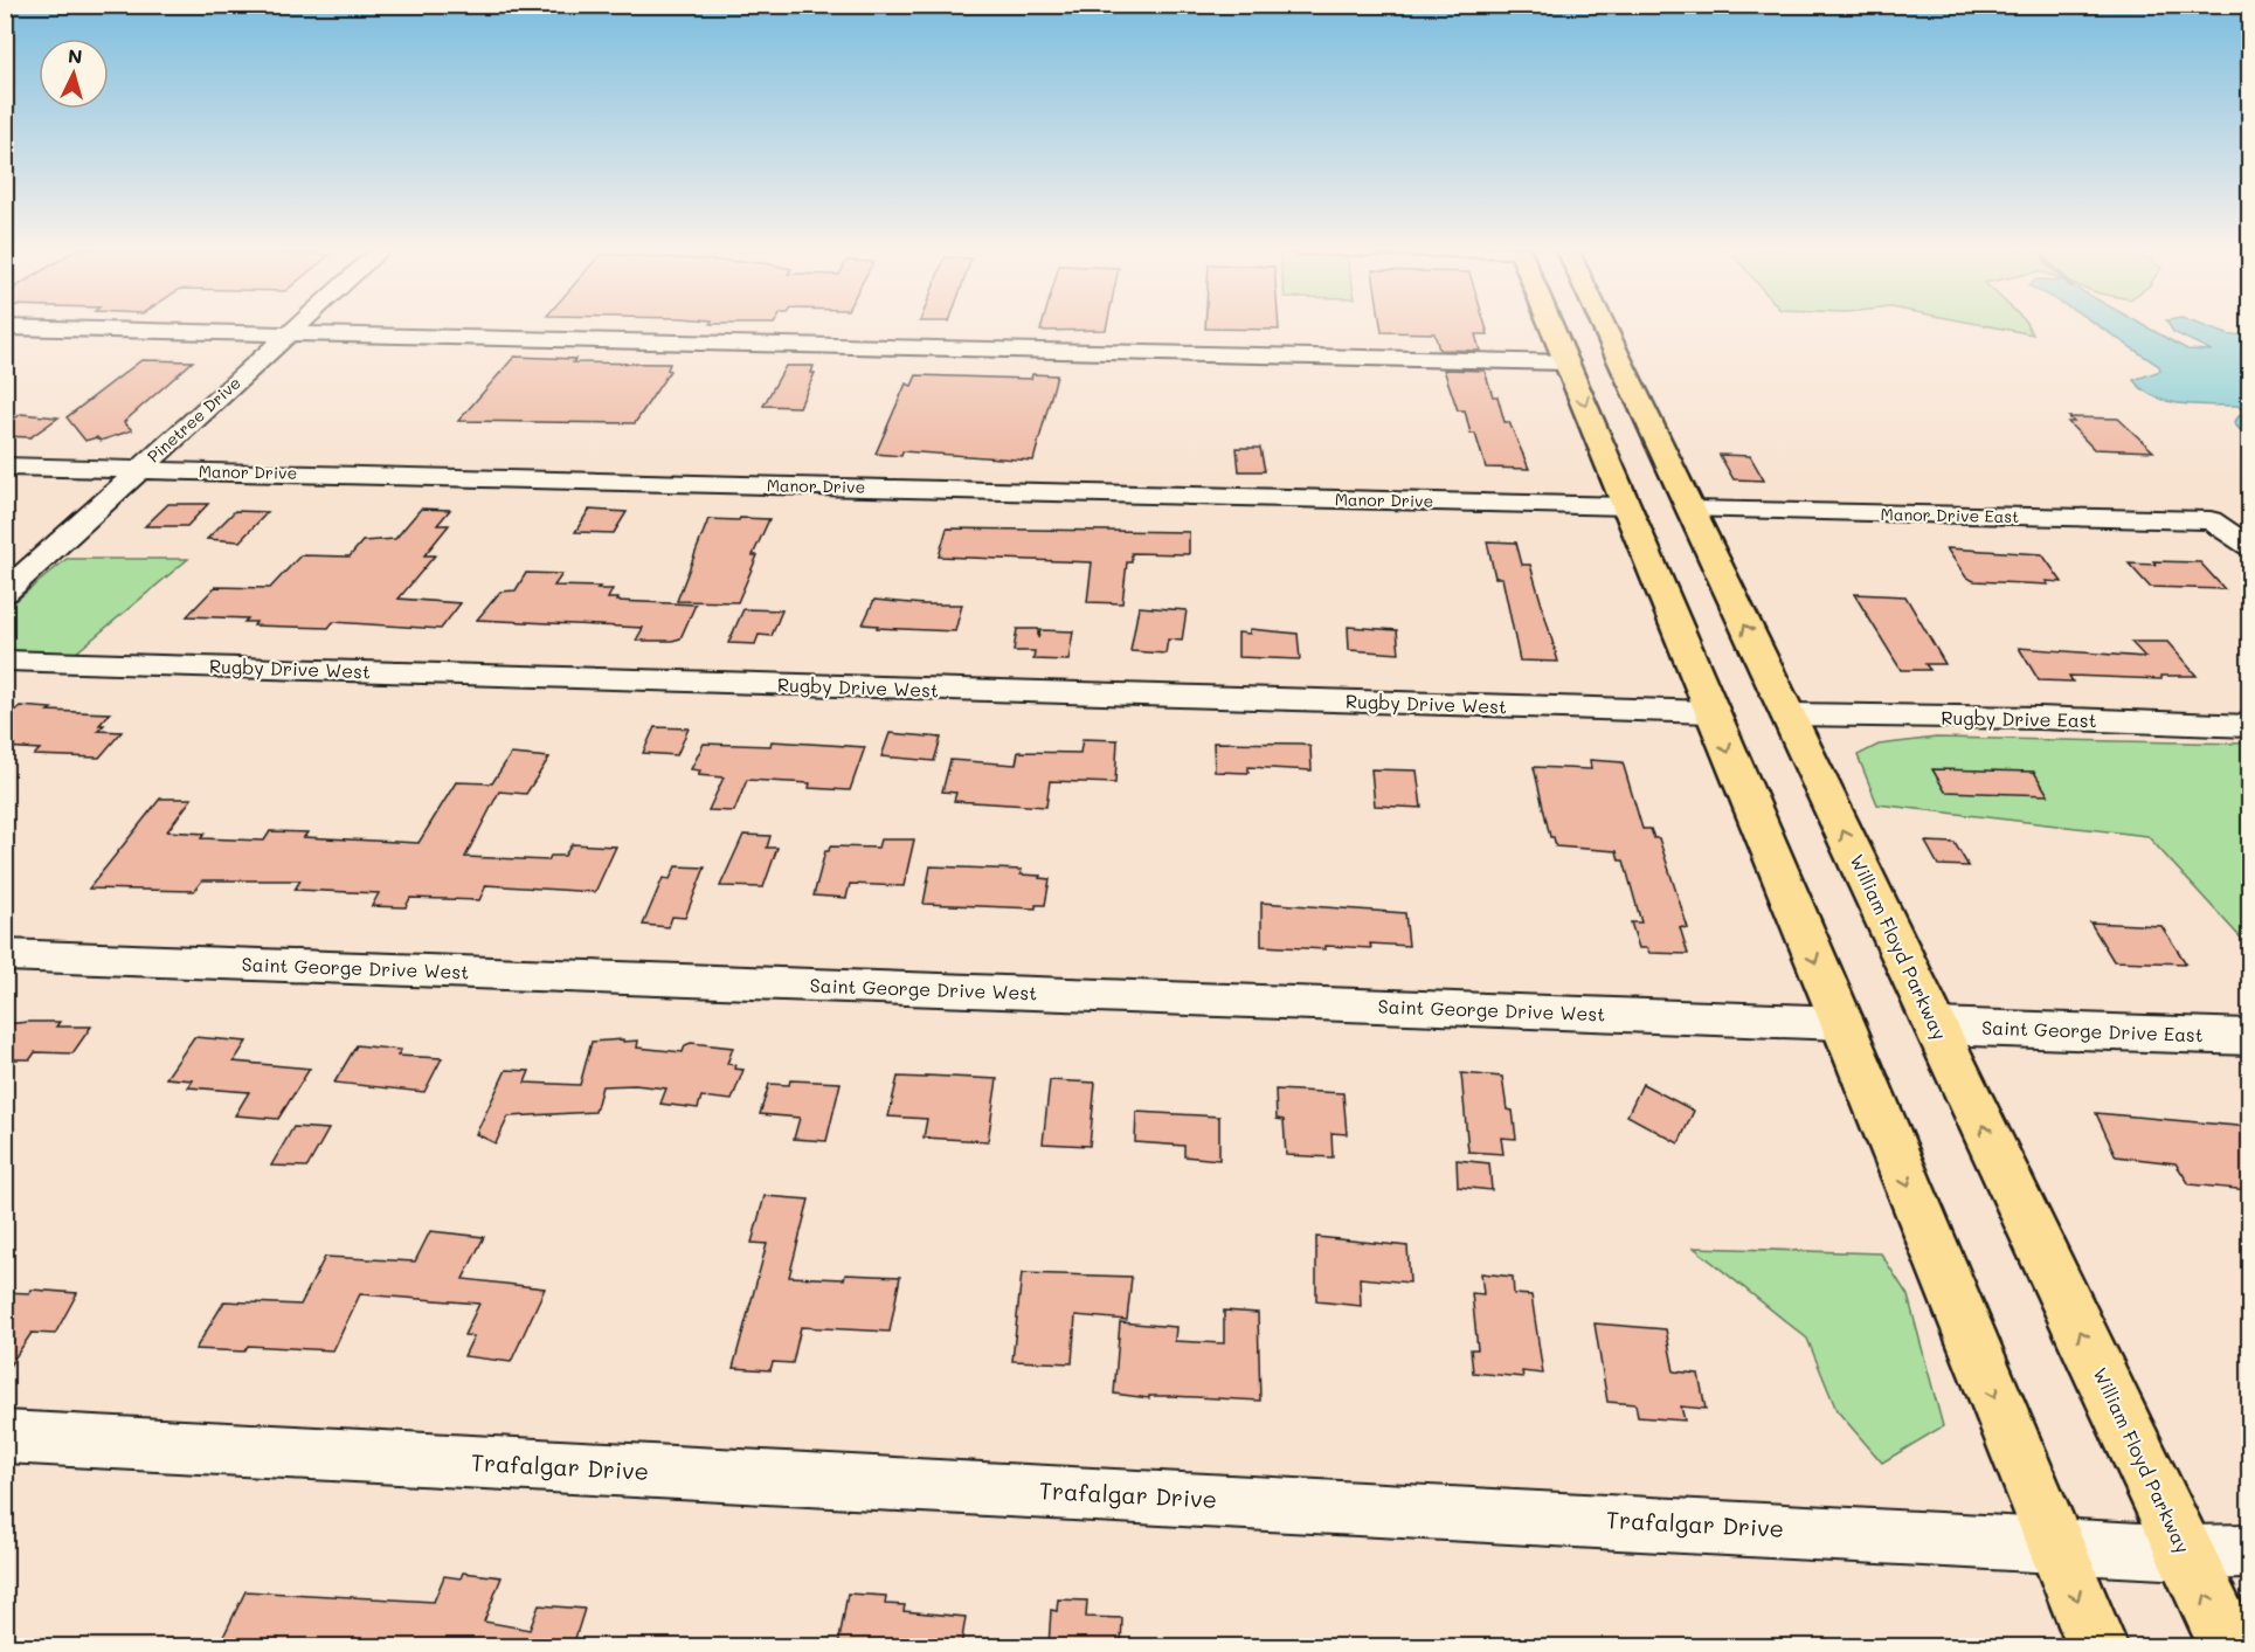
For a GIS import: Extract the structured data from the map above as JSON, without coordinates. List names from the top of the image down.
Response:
{
  "streets": {
    "highway": ["William Floyd Parkway"],
    "street": [
      "Pinetree Drive",
      "Manor Drive",
      "Manor Drive East",
      "Rugby Drive West",
      "Rugby Drive East",
      "Saint George Drive West",
      "Saint George Drive East",
      "Trafalgar Drive"
    ]
  },
  "crossings": [
    ["Pinetree Drive", "Manor Drive"],
    ["Manor Drive East", "William Floyd Parkway"],
    ["Rugby Drive East", "William Floyd Parkway"],
    ["William Floyd Parkway", "Saint George Drive East"],
    ["William Floyd Parkway", "Trafalgar Drive"]
  ],
  "north": "top"
}
